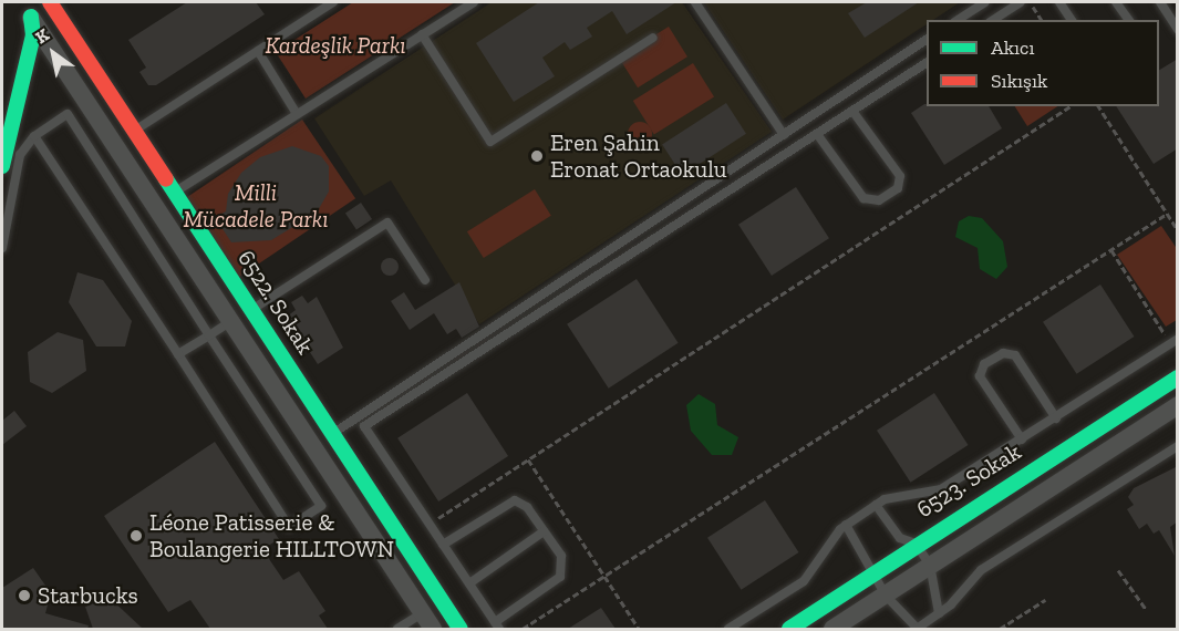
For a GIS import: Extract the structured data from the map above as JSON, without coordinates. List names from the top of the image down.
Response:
{
  "streets": {
    "street": ["6522. Sokak", "6523. Sokak"]
  },
  "parks": ["Kardeşlik Parkı", "Milli Mücadele Parkı"],
  "places": ["Eren Şahin Eronat Ortaokulu", "Léone Patisserie & Boulangerie HILLTOWN", "Starbucks"],
  "legend": ["Akıcı", "Sıkışık"],
  "north": "top left"
}
